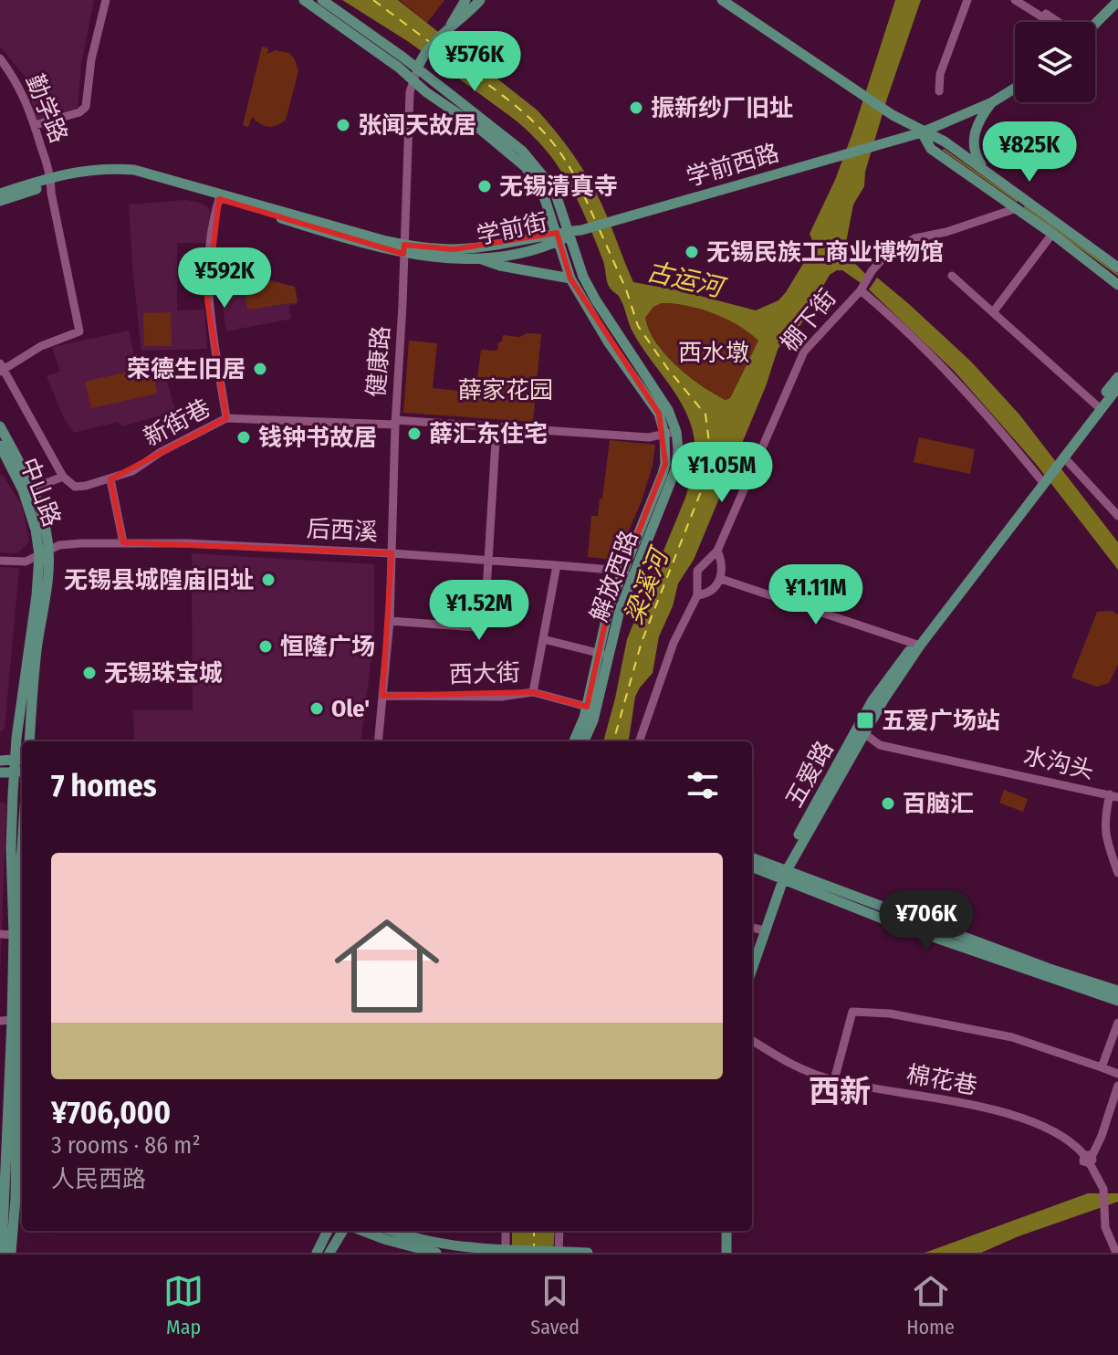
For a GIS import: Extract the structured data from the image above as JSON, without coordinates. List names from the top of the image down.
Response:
{
  "streets": {
    "main road": [
      "学前西路",
      "学前街",
      "中山路",
      "解放西路",
      "五爱路"
    ],
    "street": [
      "勤学路",
      "棚下街",
      "健康路",
      "新街巷",
      "后西溪",
      "西大街",
      "水沟头",
      "棉花巷"
    ]
  },
  "crossings": [
    ["勤学路", "学前街"],
    ["学前西路", "学前街"],
    ["学前街", "健康路"],
    ["学前街", "解放西路"],
    ["健康路", "新街巷"],
    ["健康路", "后西溪"],
    ["健康路", "解放西路"],
    ["健康路", "西大街"],
    ["新街巷", "解放西路"],
    ["中山路", "后西溪"],
    ["后西溪", "解放西路"],
    ["解放西路", "西大街"],
    ["水沟头", "五爱路"]
  ],
  "districts": ["西新"],
  "water": ["古运河", "梁溪河"],
  "parks": ["西水墩", "薛家花园"],
  "places": {
    "other": [
      "振新纱厂旧址",
      "张闻天故居",
      "无锡清真寺",
      "无锡民族工商业博物馆",
      "荣德生旧居",
      "薛汇东住宅",
      "钱钟书故居",
      "无锡县城隍庙旧址",
      "恒隆广场",
      "无锡珠宝城",
      "Ole'",
      "百脑汇"
    ],
    "transit": ["五爱广场站"]
  },
  "page": {
    "price": [
      "¥576K",
      "¥825K",
      "¥592K",
      "¥1.05M",
      "¥1.11M",
      "¥1.52M",
      "¥706K"
    ],
    "heading": "7 homes",
    "list": [
      {
        "name": "¥706,000",
        "note": "3 rooms · 86 m² · 人民西路"
      }
    ],
    "tabs": ["Map", "Saved", "Home"]
  }
}
